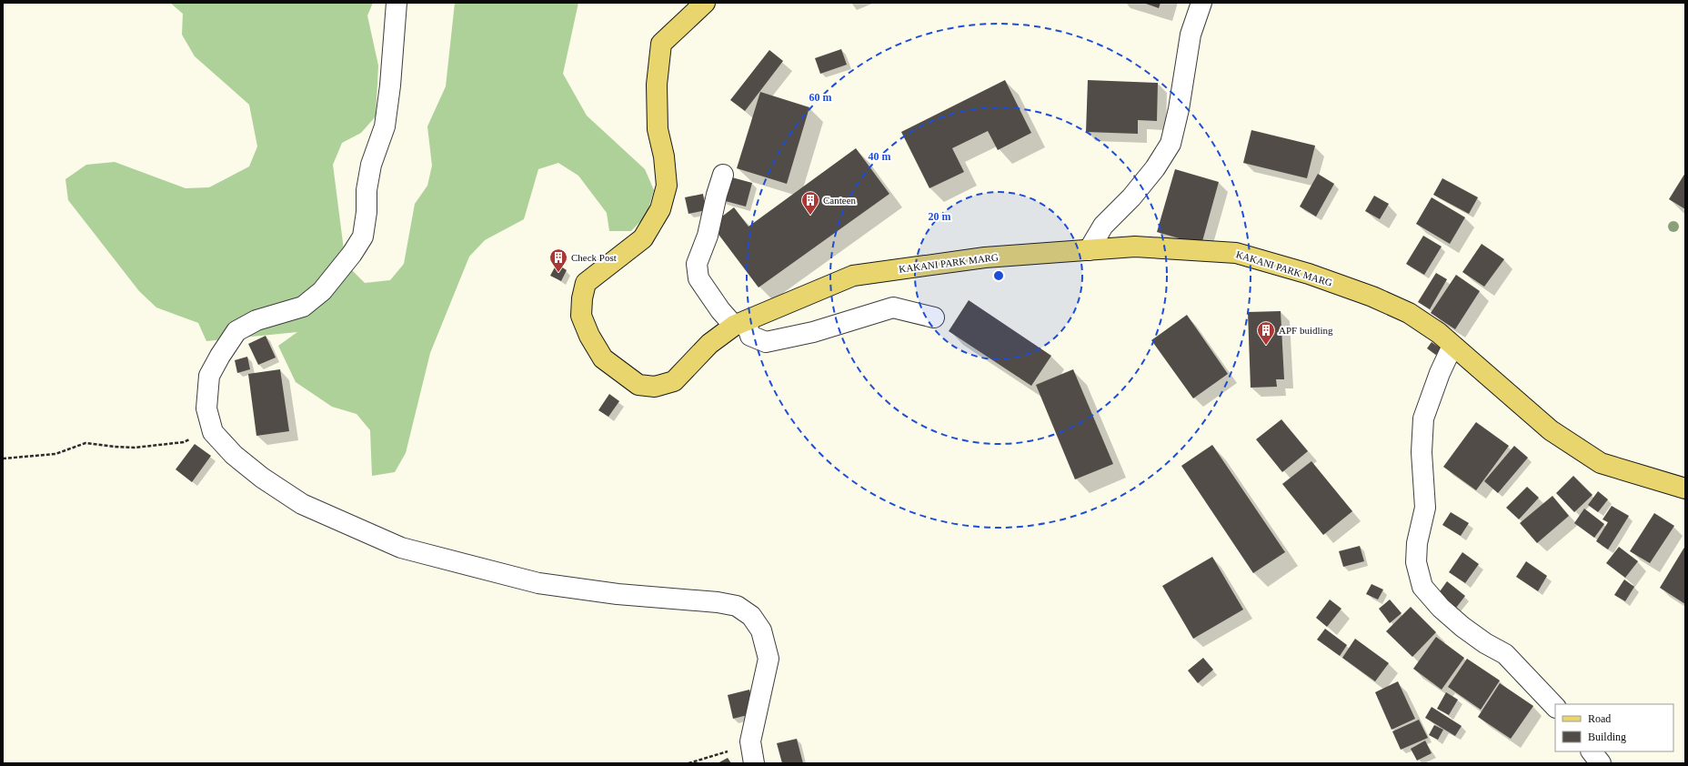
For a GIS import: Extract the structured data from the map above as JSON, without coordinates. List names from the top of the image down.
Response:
{
  "streets": {
    "main road": ["KAKANI PARK MARG"]
  },
  "places": {
    "building": ["Canteen", "Check Post", "APF buidling"]
  },
  "legend": ["Road", "Building"],
  "rings": ["60 m", "40 m", "20 m"]
}
